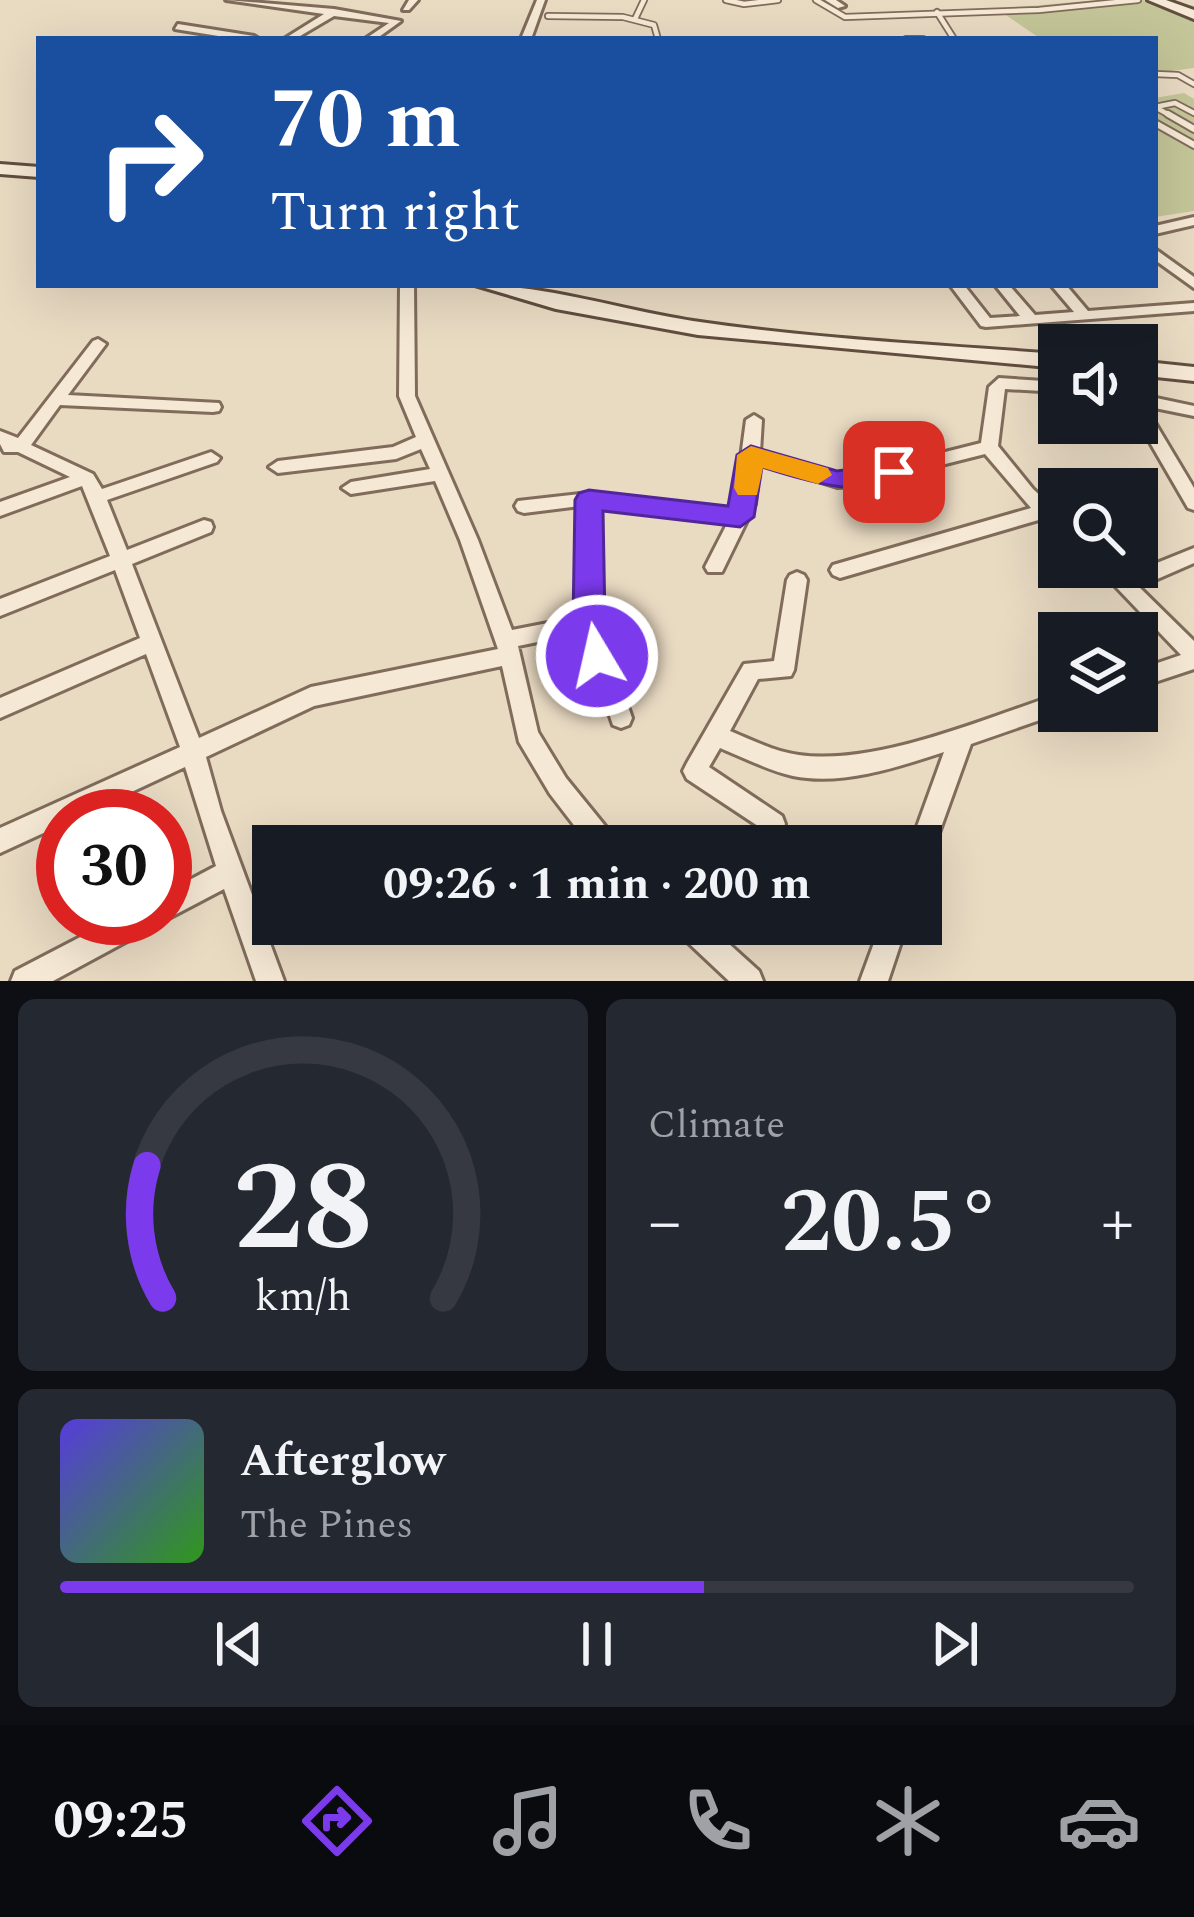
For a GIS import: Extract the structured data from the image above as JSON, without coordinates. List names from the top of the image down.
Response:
{
  "page": {
    "turn": ["70 m", "Turn right"],
    "limit": "30",
    "trip": "09:26 · 1 min · 200 m",
    "tile": "Climate",
    "heat": ["−", "20.5°", "+"],
    "song": ["Afterglow", "The Pines"],
    "tabs": "09:25",
    "gauge": ["28", "km/h"]
  }
}
